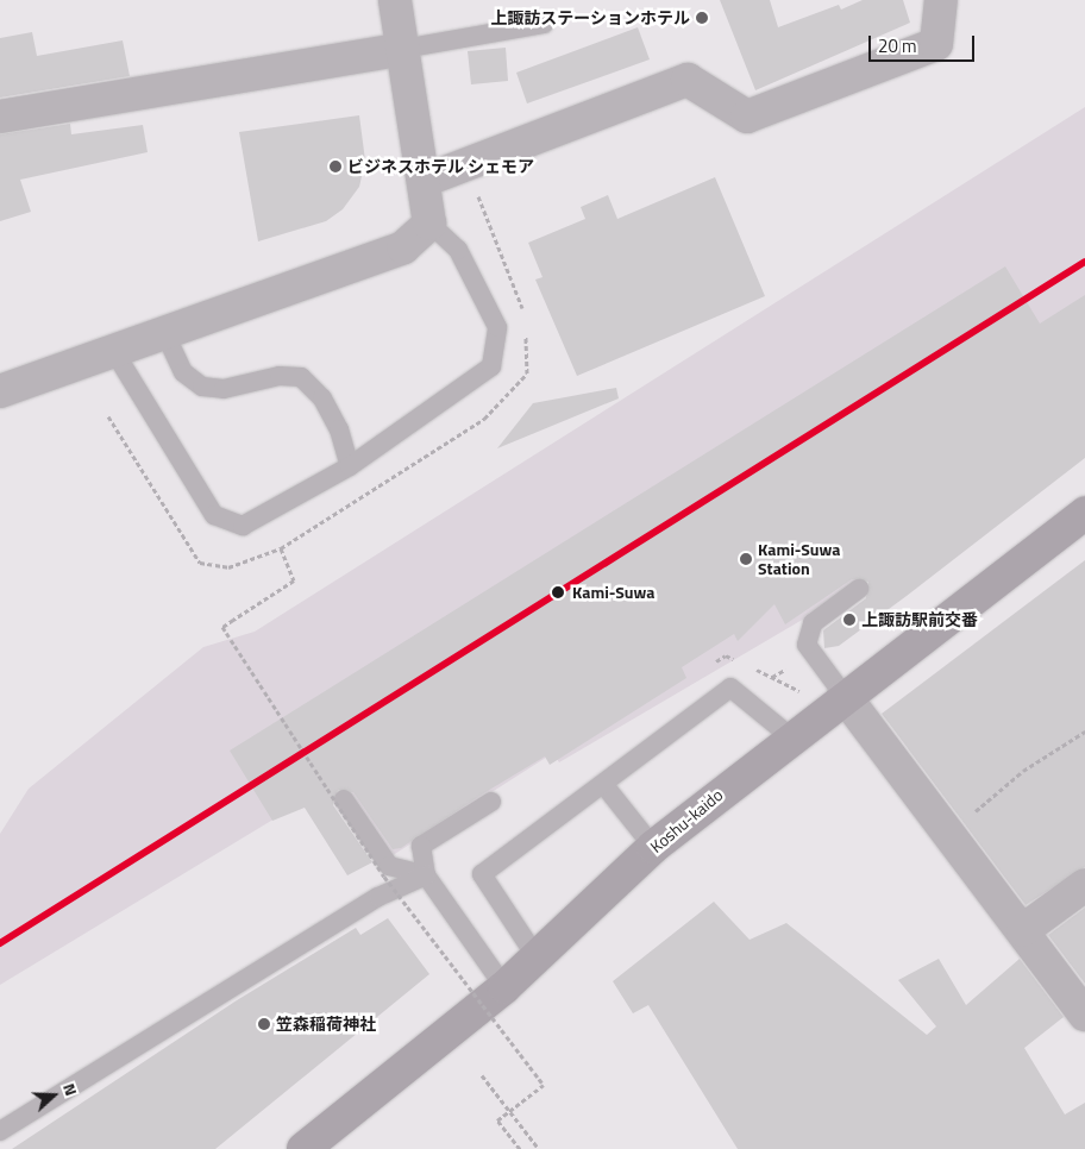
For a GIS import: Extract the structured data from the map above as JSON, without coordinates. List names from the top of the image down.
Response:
{
  "streets": {
    "highway": ["Koshu-kaido"]
  },
  "places": [
    "上諏訪ステーションホテル",
    "ビジネスホテル シェモア",
    "Kami-Suwa Station",
    "Kami-Suwa",
    "上諏訪駅前交番",
    "笠森稲荷神社"
  ],
  "scale_bar": "20 m",
  "north": "right"
}
